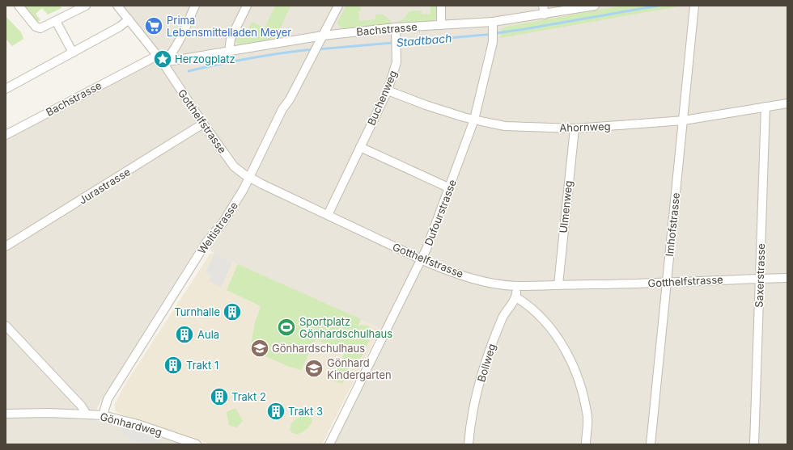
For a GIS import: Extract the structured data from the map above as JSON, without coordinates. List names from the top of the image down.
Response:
{
  "streets": {
    "street": [
      "Bachstrasse",
      "Buchenweg",
      "Gotthelfstrasse",
      "Ahornweg",
      "Jurastrasse",
      "Ulmenweg",
      "Dufourstrasse",
      "Imhofstrasse",
      "Weltistrasse",
      "Saxerstrasse",
      "Bollweg",
      "Gönhardweg"
    ]
  },
  "crossings": [
    ["Bachstrasse", "Buchenweg"],
    ["Bachstrasse", "Gotthelfstrasse"],
    ["Bachstrasse", "Dufourstrasse"],
    ["Bachstrasse", "Weltistrasse"],
    ["Buchenweg", "Gotthelfstrasse"],
    ["Buchenweg", "Ahornweg"],
    ["Gotthelfstrasse", "Jurastrasse"],
    ["Gotthelfstrasse", "Ulmenweg"],
    ["Gotthelfstrasse", "Dufourstrasse"],
    ["Gotthelfstrasse", "Imhofstrasse"],
    ["Gotthelfstrasse", "Weltistrasse"],
    ["Gotthelfstrasse", "Saxerstrasse"],
    ["Ahornweg", "Ulmenweg"],
    ["Ahornweg", "Dufourstrasse"],
    ["Ahornweg", "Imhofstrasse"],
    ["Ahornweg", "Saxerstrasse"],
    ["Weltistrasse", "Gönhardweg"]
  ],
  "water": ["Stadtbach"],
  "places": {
    "supermarket": ["Prima Lebensmittelladen Meyer"],
    "place": ["Herzogplatz"],
    "building": [
      "Turnhalle",
      "Aula",
      "Trakt 1",
      "Trakt 2",
      "Trakt 3"
    ],
    "sports": ["Sportplatz Gönhardschulhaus"],
    "school or university": ["Gönhardschulhaus", "Gönhard Kindergarten"]
  }
}
